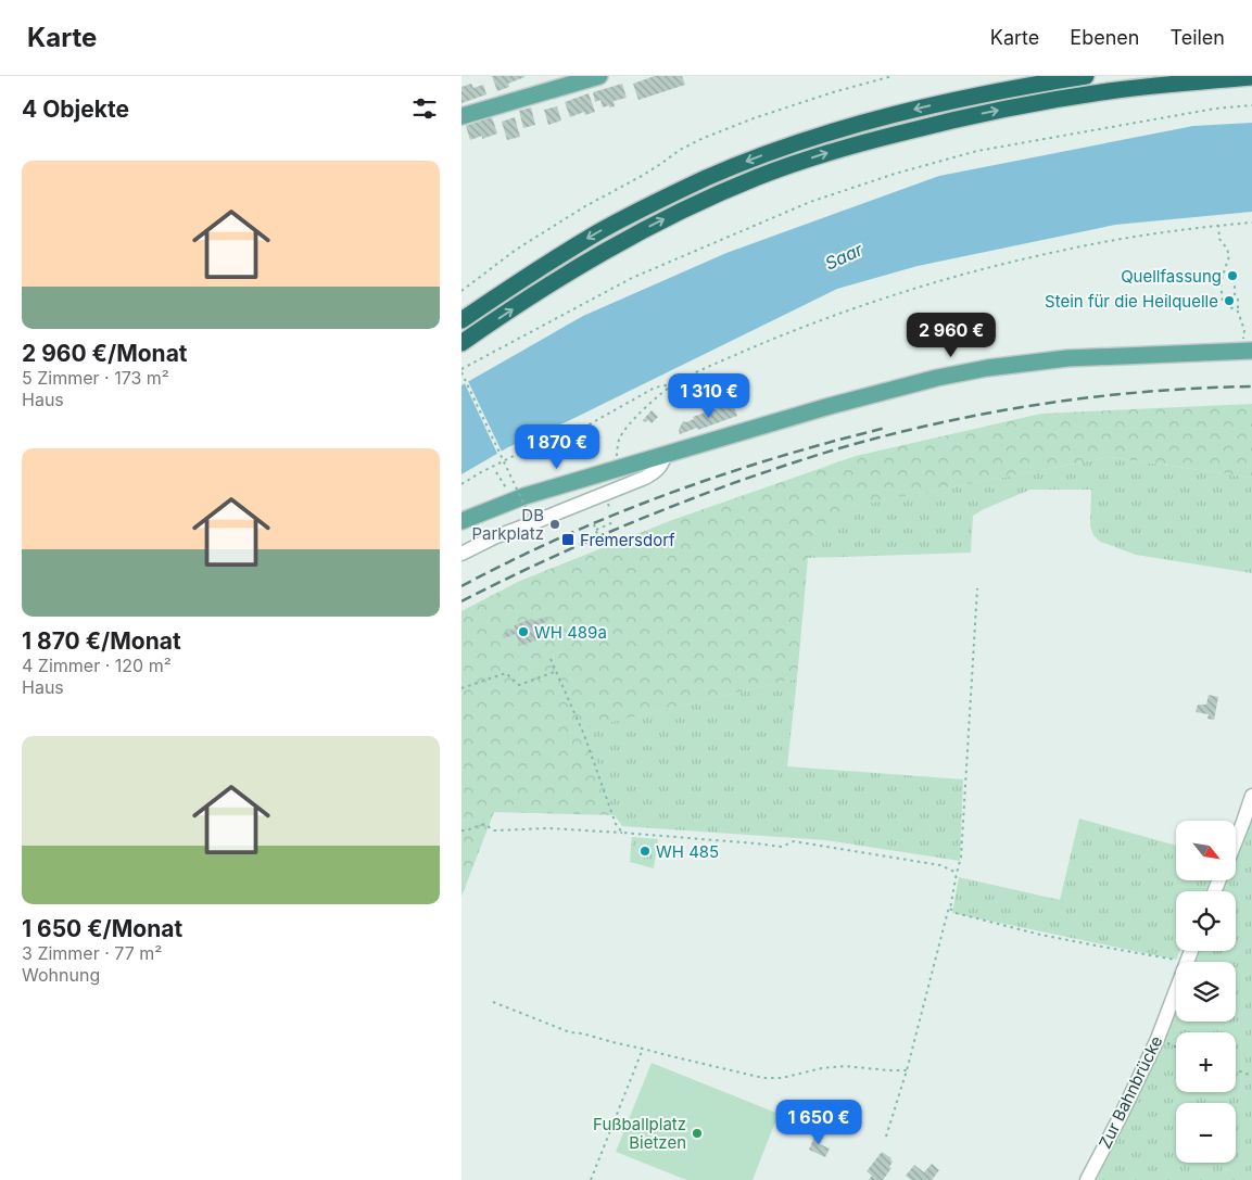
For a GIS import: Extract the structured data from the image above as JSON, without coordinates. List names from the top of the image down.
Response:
{
  "streets": {
    "street": ["Zur Bahnbrücke"]
  },
  "water": ["Saar"],
  "places": {
    "other": [
      "Quellfassung",
      "Stein für die Heilquelle",
      "DB Parkplatz",
      "WH 489a",
      "WH 485",
      "Fußballplatz Bietzen"
    ],
    "transit": ["Fremersdorf"]
  },
  "north": "bottom right",
  "page": {
    "header": "Karte",
    "nav": ["Karte", "Ebenen", "Teilen"],
    "heading": "4 Objekte",
    "list": [
      {
        "name": "2 960 €/Monat",
        "note": "5 Zimmer · 173 m² · Haus"
      },
      {
        "name": "1 870 €/Monat",
        "note": "4 Zimmer · 120 m² · Haus"
      },
      {
        "name": "1 650 €/Monat",
        "note": "3 Zimmer · 77 m² · Wohnung"
      }
    ],
    "price": [
      "2 960 €",
      "1 310 €",
      "1 870 €",
      "1 650 €"
    ],
    "map_buttons": ["+", "−"]
  }
}
